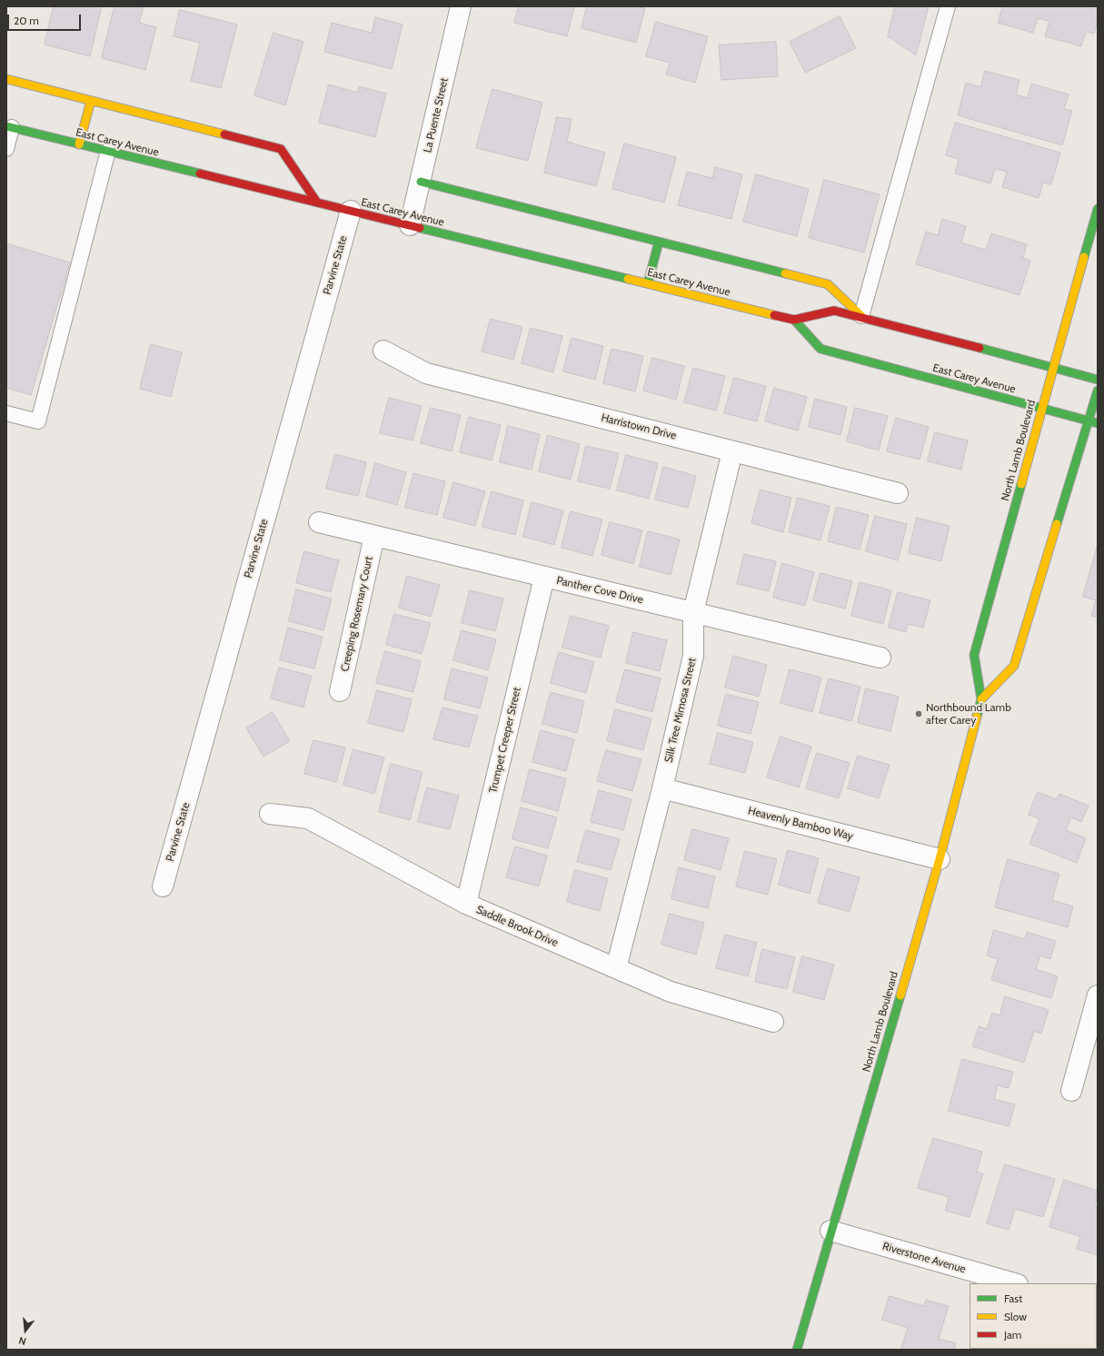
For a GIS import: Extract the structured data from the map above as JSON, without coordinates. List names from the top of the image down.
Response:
{
  "streets": {
    "main road": ["East Carey Avenue", "North Lamb Boulevard"],
    "street": [
      "La Puente Street",
      "Parvine State",
      "Harristown Drive",
      "Panther Cove Drive",
      "Creeping Rosemary Court",
      "Silk Tree Mimosa Street",
      "Trumpet Creeper Street",
      "Heavenly Bamboo Way",
      "Saddle Brook Drive",
      "Riverstone Avenue"
    ]
  },
  "crossings": [
    ["La Puente Street", "East Carey Avenue"],
    ["East Carey Avenue", "Parvine State"],
    ["East Carey Avenue", "North Lamb Boulevard"],
    ["Harristown Drive", "Silk Tree Mimosa Street"],
    ["North Lamb Boulevard", "Heavenly Bamboo Way"],
    ["North Lamb Boulevard", "Riverstone Avenue"],
    ["Panther Cove Drive", "Creeping Rosemary Court"],
    ["Panther Cove Drive", "Silk Tree Mimosa Street"],
    ["Panther Cove Drive", "Trumpet Creeper Street"],
    ["Silk Tree Mimosa Street", "Heavenly Bamboo Way"],
    ["Silk Tree Mimosa Street", "Saddle Brook Drive"],
    ["Trumpet Creeper Street", "Saddle Brook Drive"]
  ],
  "places": ["Northbound Lamb after Carey"],
  "legend": ["Fast", "Slow", "Jam"],
  "scale_bar": "20 m",
  "north": "bottom"
}
